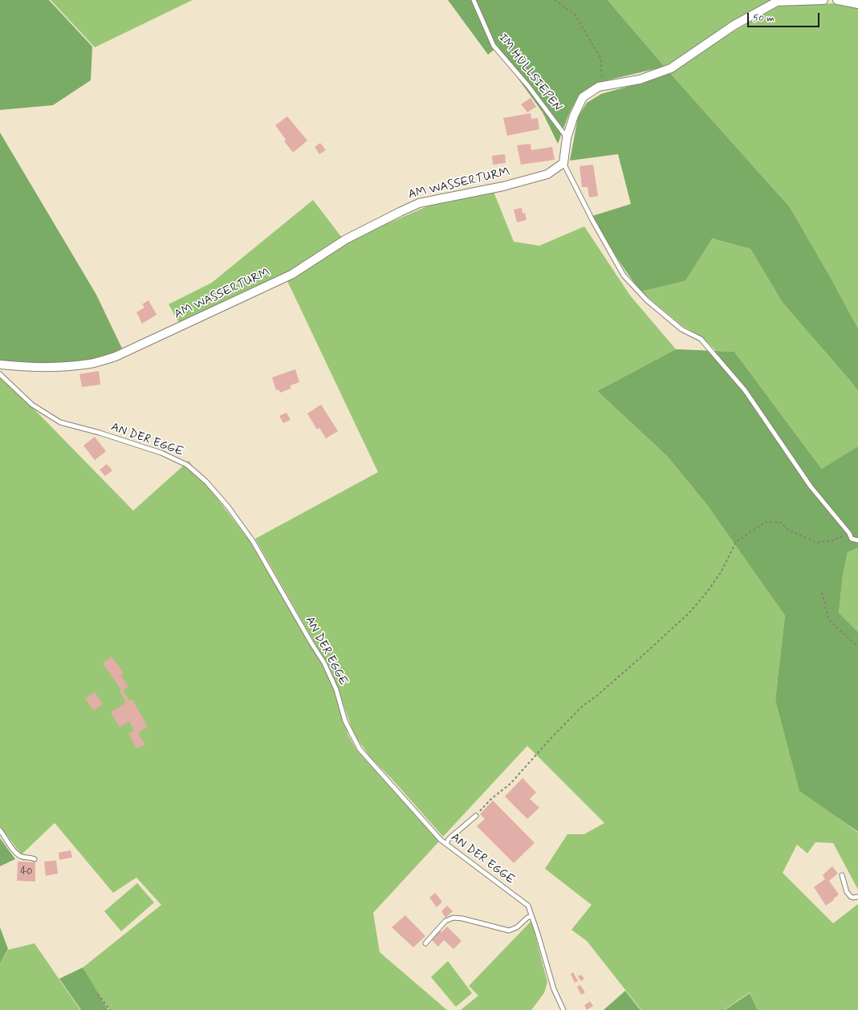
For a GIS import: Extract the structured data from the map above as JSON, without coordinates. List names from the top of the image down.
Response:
{
  "streets": {
    "street": ["AM WASSERTURM"],
    "lane": ["IM HÜLLSIEPEN", "AN DER EGGE"]
  },
  "house_numbers": ["40"],
  "scale_bar": "50 m"
}
